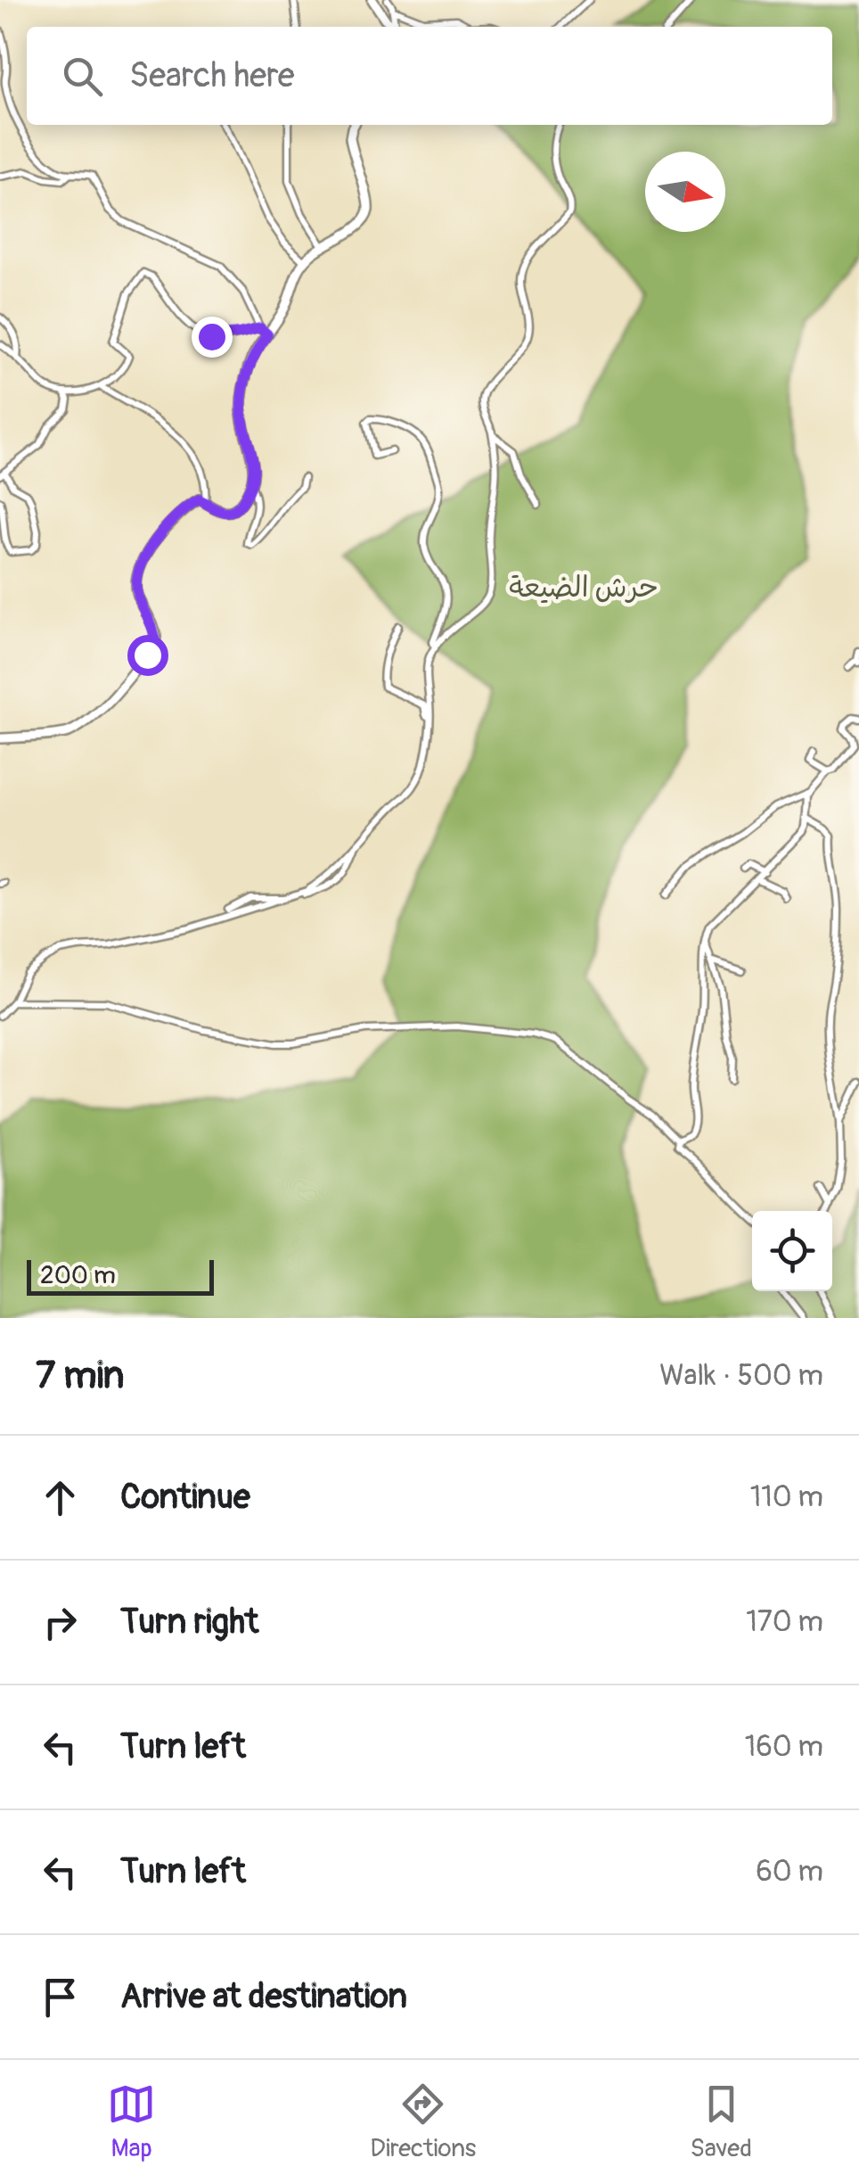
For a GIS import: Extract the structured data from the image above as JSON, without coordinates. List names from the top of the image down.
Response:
{
  "parks": ["حرش الضيعة"],
  "scale_bar": "200 m",
  "north": "right",
  "page": {
    "search": "Search here",
    "scale": "200 m",
    "heading": ["7 min", "Walk · 500 m"],
    "list": [
      ["Continue", "110 m"],
      ["Turn right", "170 m"],
      ["Turn left", "160 m"],
      ["Turn left", "60 m"],
      "Arrive at destination"
    ],
    "nav": ["Map", "Directions", "Saved"]
  }
}
